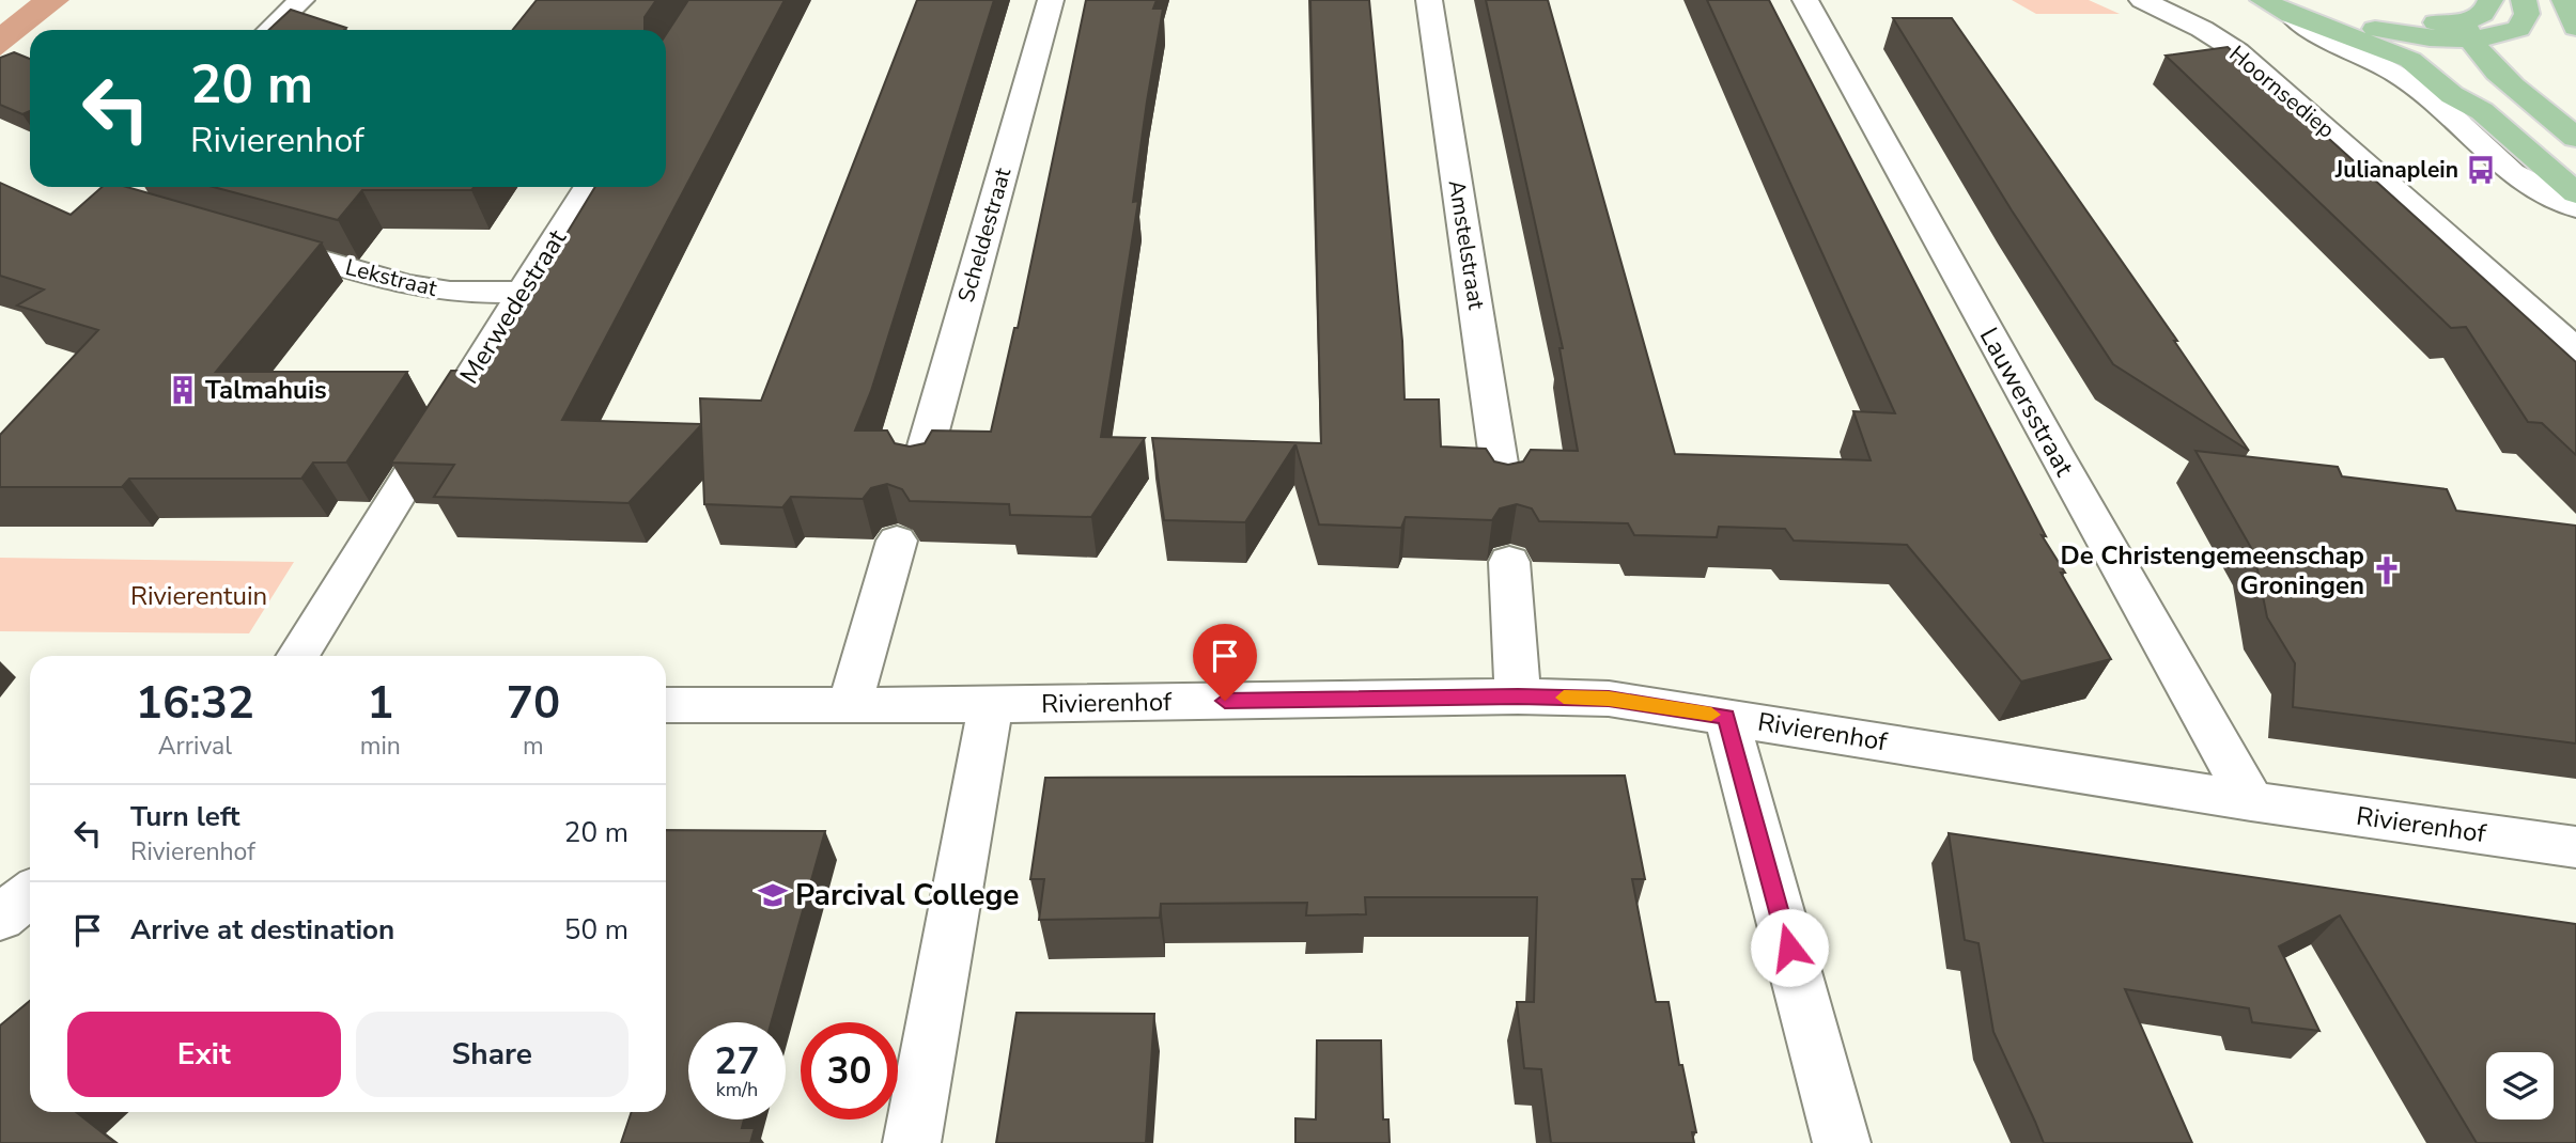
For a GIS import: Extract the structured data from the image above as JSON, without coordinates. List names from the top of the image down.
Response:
{
  "streets": {
    "street": [
      "Hoornsediep",
      "Scheldestraat",
      "Amstelstraat",
      "Lekstraat",
      "Merwedestraat",
      "Lauwersstraat",
      "Rivierenhof"
    ]
  },
  "crossings": [
    ["Lekstraat", "Merwedestraat"],
    ["Lauwersstraat", "Rivierenhof"]
  ],
  "parks": ["Rivierentuin"],
  "places": {
    "bus stop": ["Julianaplein"],
    "building": ["Talmahuis"],
    "church": ["De Christengemeenschap Groningen"],
    "school or university": ["Parcival College"]
  },
  "page": {
    "turn": ["20 m", "Rivierenhof"],
    "eta": [
      "16:32",
      "Arrival",
      "1",
      "min",
      "70",
      "m"
    ],
    "list": [
      {
        "name": "Turn left",
        "note": "Rivierenhof",
        "value": "20 m"
      },
      {
        "name": "Arrive at destination",
        "value": "50 m"
      }
    ],
    "buttons": ["Exit", "Share"],
    "speed": "27 km/h",
    "limit": "30"
  }
}
